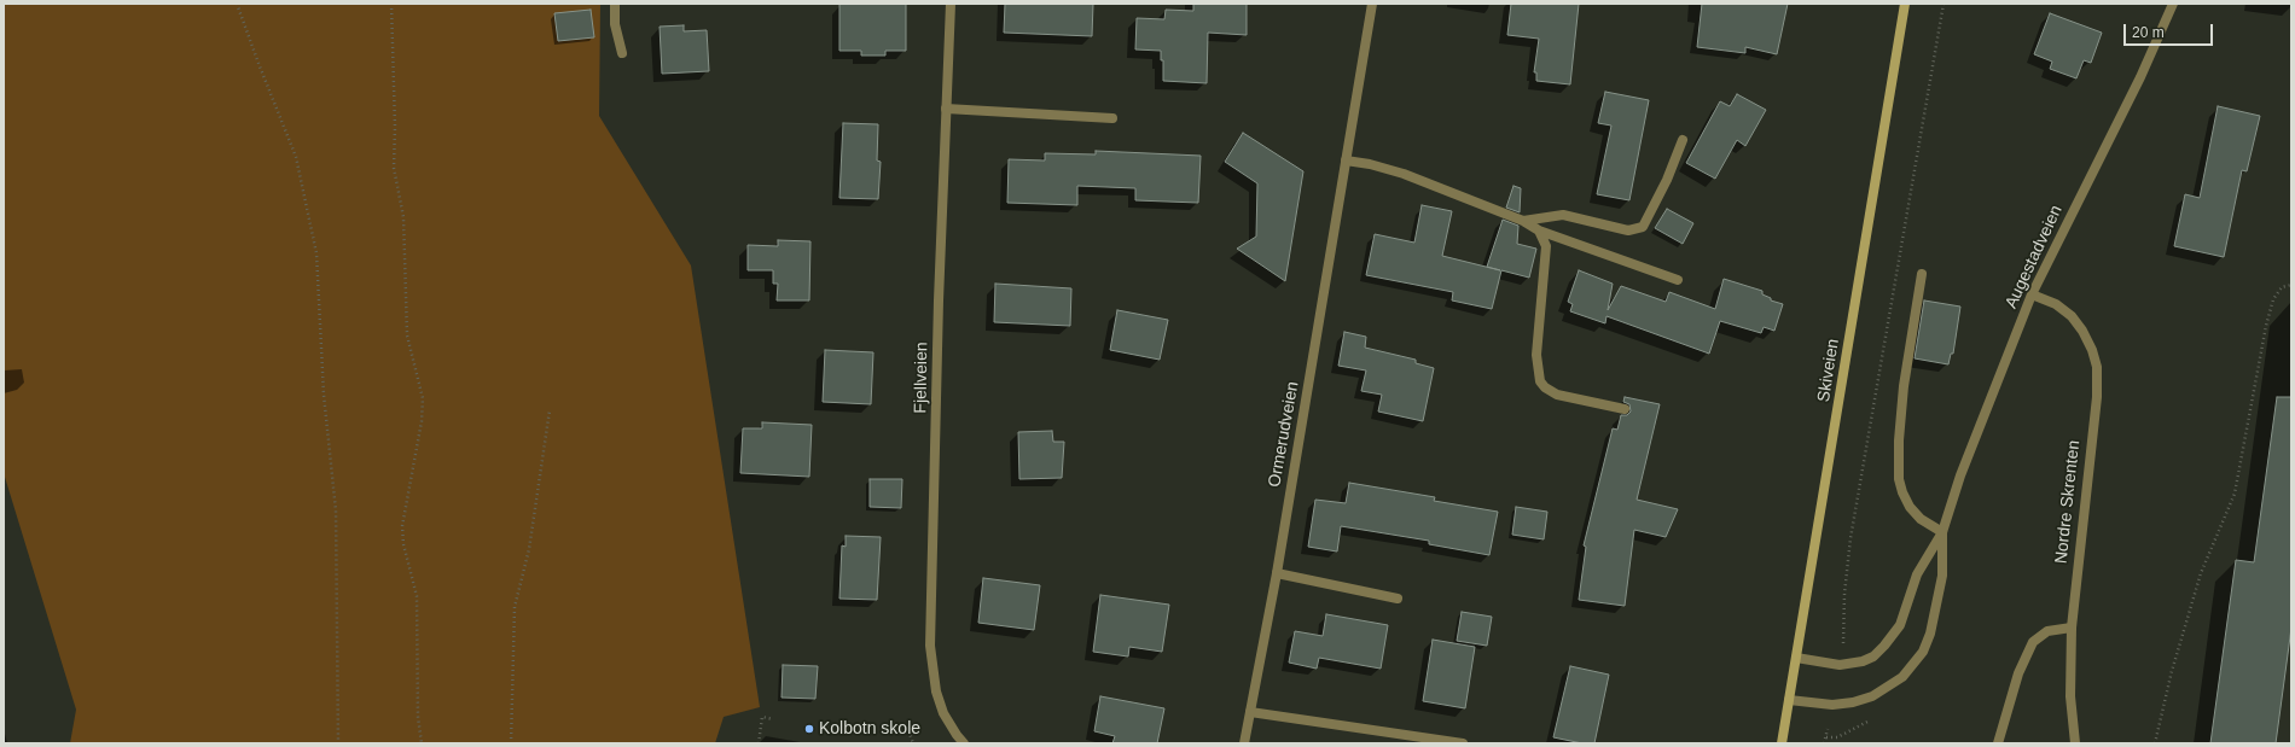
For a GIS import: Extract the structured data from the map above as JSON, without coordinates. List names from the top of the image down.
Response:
{
  "streets": {
    "main road": ["Skiveien"],
    "street": [
      "Augestadveien",
      "Fjellveien",
      "Ormerudveien",
      "Nordre Skrenten"
    ]
  },
  "crossings": [
    ["Augestadveien", "Skiveien"],
    ["Augestadveien", "Nordre Skrenten"]
  ],
  "places": ["Kolbotn skole"],
  "scale_bar": "20 m"
}
